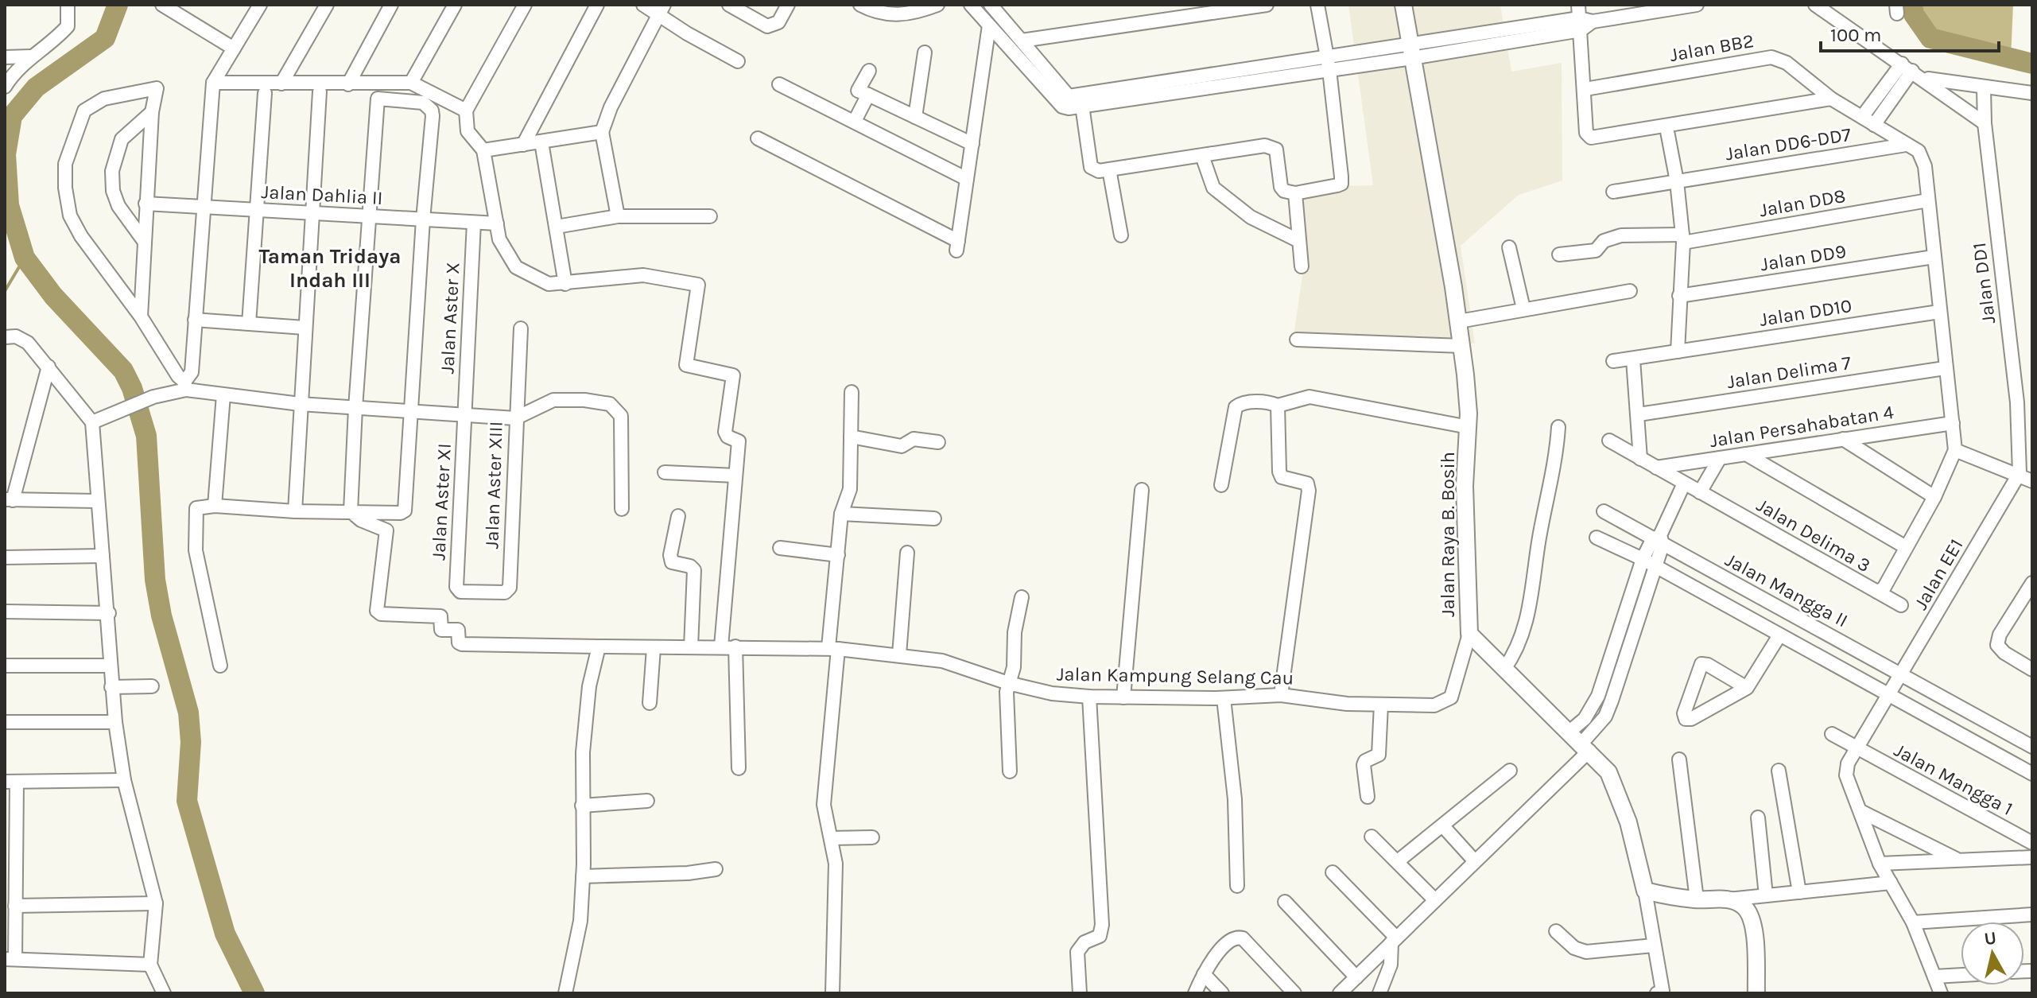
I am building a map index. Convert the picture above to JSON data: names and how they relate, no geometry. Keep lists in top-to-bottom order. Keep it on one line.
{"streets":{"main road":["Jalan Raya B. Bosih"],"street":["Jalan BB2","Jalan DD6-DD7","Jalan Dahlia II","Jalan DD8","Jalan DD9","Jalan DD1","Jalan DD10","Jalan Aster X","Jalan Delima 7","Jalan Persahabatan 4","Jalan Aster XIII","Jalan Aster XI","Jalan Delima 3","Jalan EE1","Jalan Mangga II","Jalan Kampung Selang Cau","Jalan Mangga 1"]},"crossings":[["Jalan BB2","Jalan DD6-DD7"],["Jalan BB2","Jalan DD8"],["Jalan BB2","Jalan DD9"],["Jalan BB2","Jalan DD10"],["Jalan BB2","Jalan Delima 7"],["Jalan BB2","Jalan Persahabatan 4"],["Jalan BB2","Jalan Delima 3"],["Jalan Dahlia II","Jalan Aster X"],["Jalan DD1","Jalan EE1"],["Jalan Aster X","Jalan Aster XI"],["Jalan Persahabatan 4","Jalan Delima 3"],["Jalan Aster XIII","Jalan Aster XI"],["Jalan Raya B. Bosih","Jalan Kampung Selang Cau"],["Jalan EE1","Jalan Mangga II"],["Jalan EE1","Jalan Mangga 1"]],"districts":["Taman Tridaya Indah III"],"scale_bar":"100 m","north":"top"}
